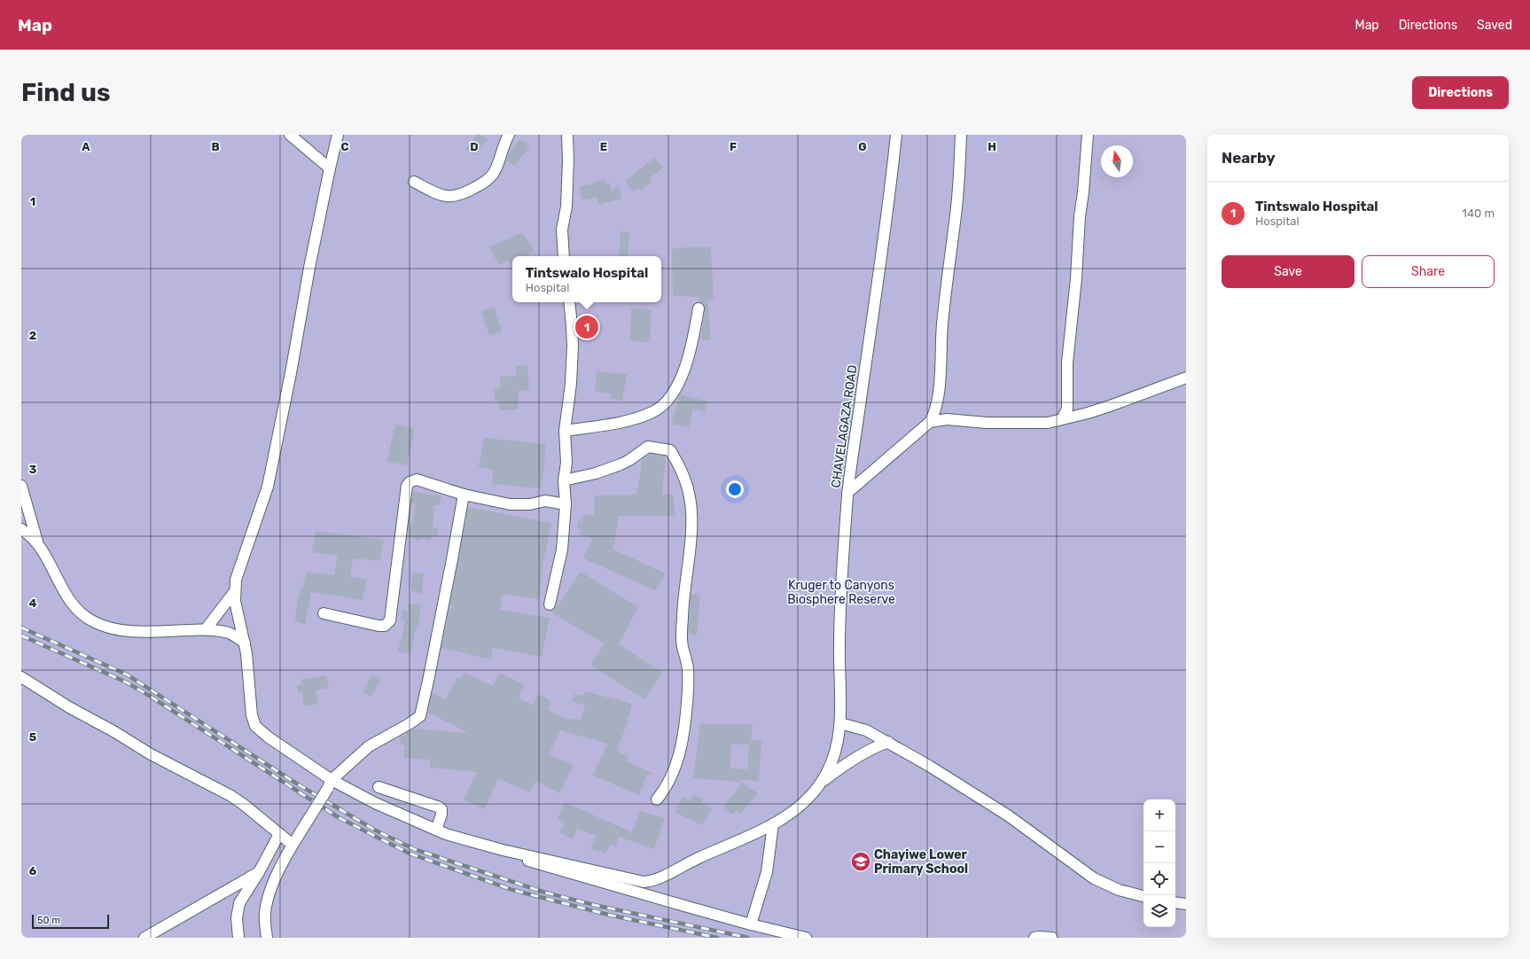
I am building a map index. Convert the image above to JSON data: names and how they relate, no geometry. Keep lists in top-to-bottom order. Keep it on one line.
{"streets":{"street":["CHAVELAGAZA ROAD"]},"parks":["Kruger to Canyons Biosphere Reserve"],"places":{"school or university":["Chayiwe Lower Primary School"]},"scale_bar":"50 m","north":"top","page":{"header":"Map","nav":["Map","Directions","Saved"],"buttons":["Directions",["Save","Share"]],"title":"Find us","heading":"Nearby","list":[{"mark":"1","name":"Tintswalo Hospital","note":"Hospital","value":"140 m"}],"popup":["Tintswalo Hospital","Hospital"],"pins":"1","map_buttons":["+","−"],"scale":"50 m"},"grid":{"columns":["A","B","C","D","E","F","G","H"],"rows":["1","2","3","4","5","6"]}}
